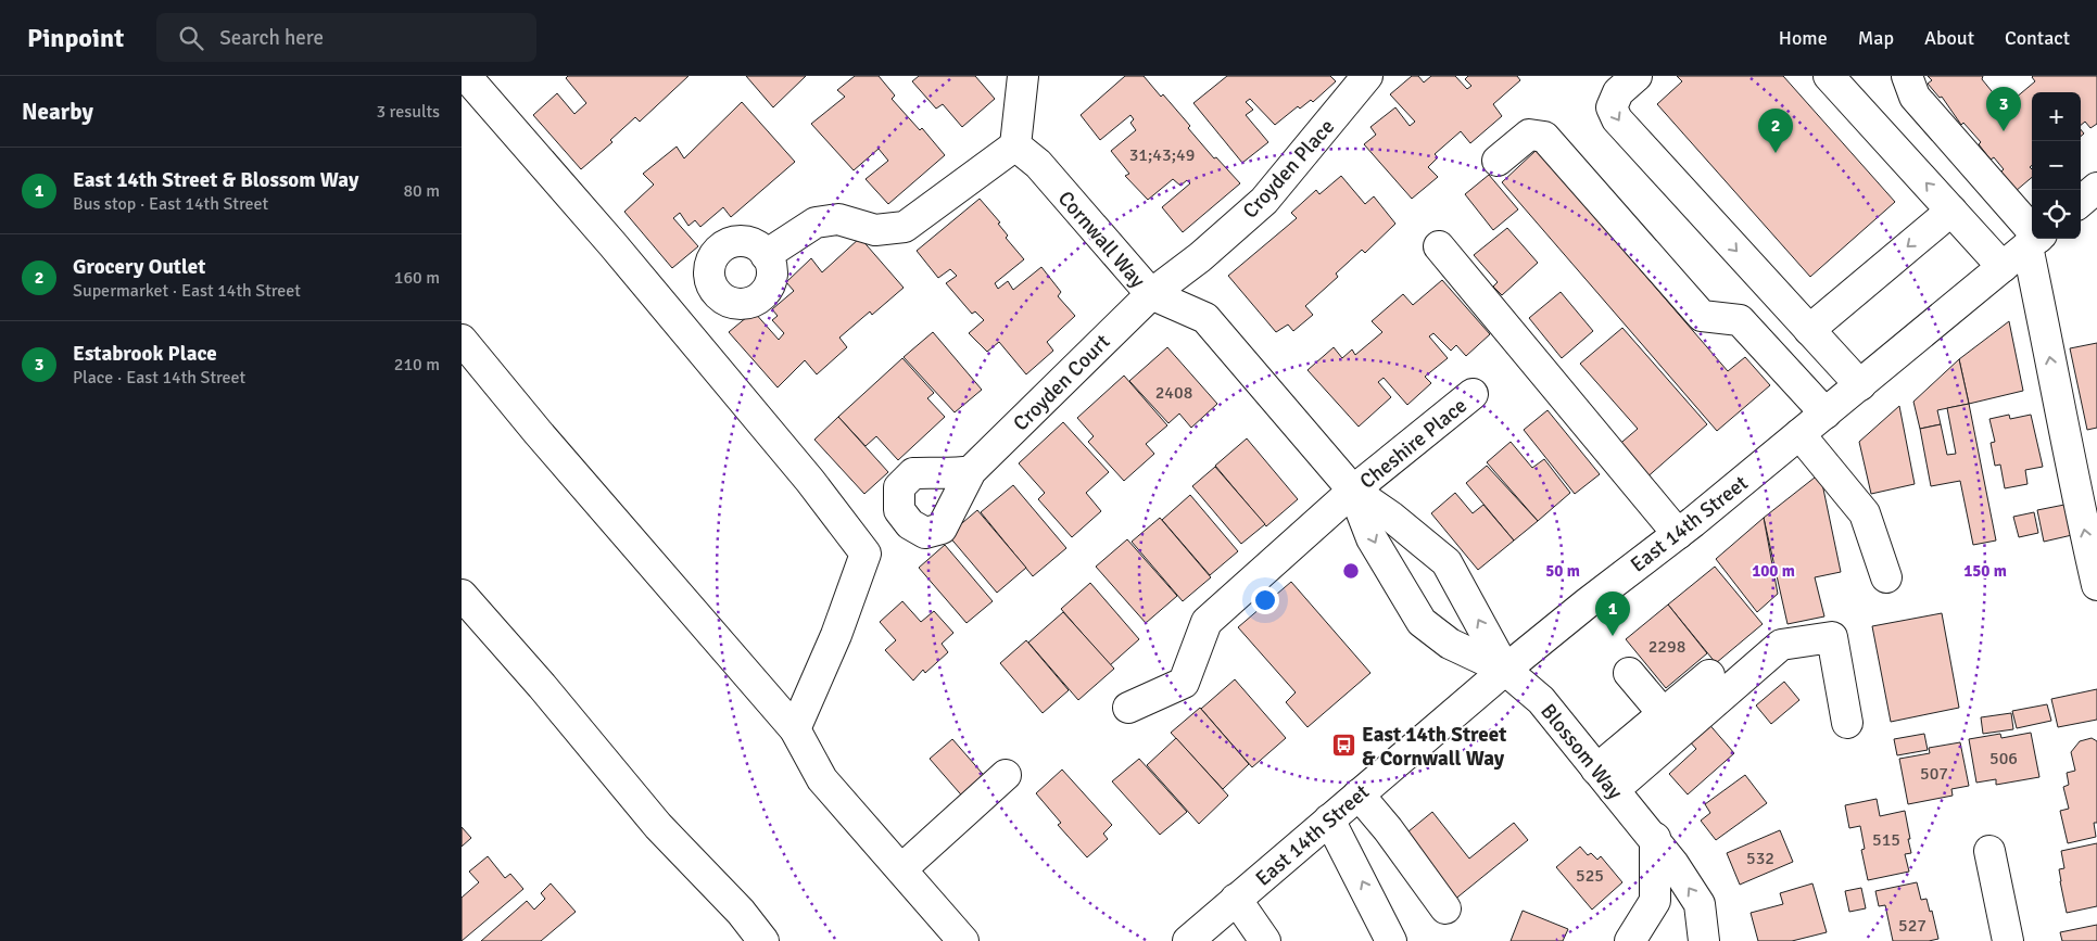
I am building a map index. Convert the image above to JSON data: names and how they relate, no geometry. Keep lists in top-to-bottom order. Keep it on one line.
{"streets":{"street":["Croyden Place","Cornwall Way","Croyden Court","Cheshire Place","East 14th Street","Blossom Way"]},"crossings":[["Croyden Place","Cornwall Way"],["Croyden Place","Croyden Court"],["Cornwall Way","Croyden Court"],["Cornwall Way","Cheshire Place"],["Cornwall Way","East 14th Street"],["Cornwall Way","Blossom Way"],["East 14th Street","Blossom Way"]],"places":{"bus stop":["East 14th Street & Cornwall Way"]},"house_numbers":["31;43;49","2408","2298","506","507","515","532","525","527"],"page":{"header":"Pinpoint","search":"Search here","nav":["Home","Map","About","Contact"],"heading":["Nearby","3 results"],"pins":["3","2","1"],"map_buttons":["+","−"],"list":[{"mark":"1","name":"East 14th Street & Blossom Way","note":"Bus stop · East 14th Street","value":"80 m"},{"mark":"2","name":"Grocery Outlet","note":"Supermarket · East 14th Street","value":"160 m"},{"mark":"3","name":"Estabrook Place","note":"Place · East 14th Street","value":"210 m"}]},"rings":["50 m","100 m","150 m"]}
